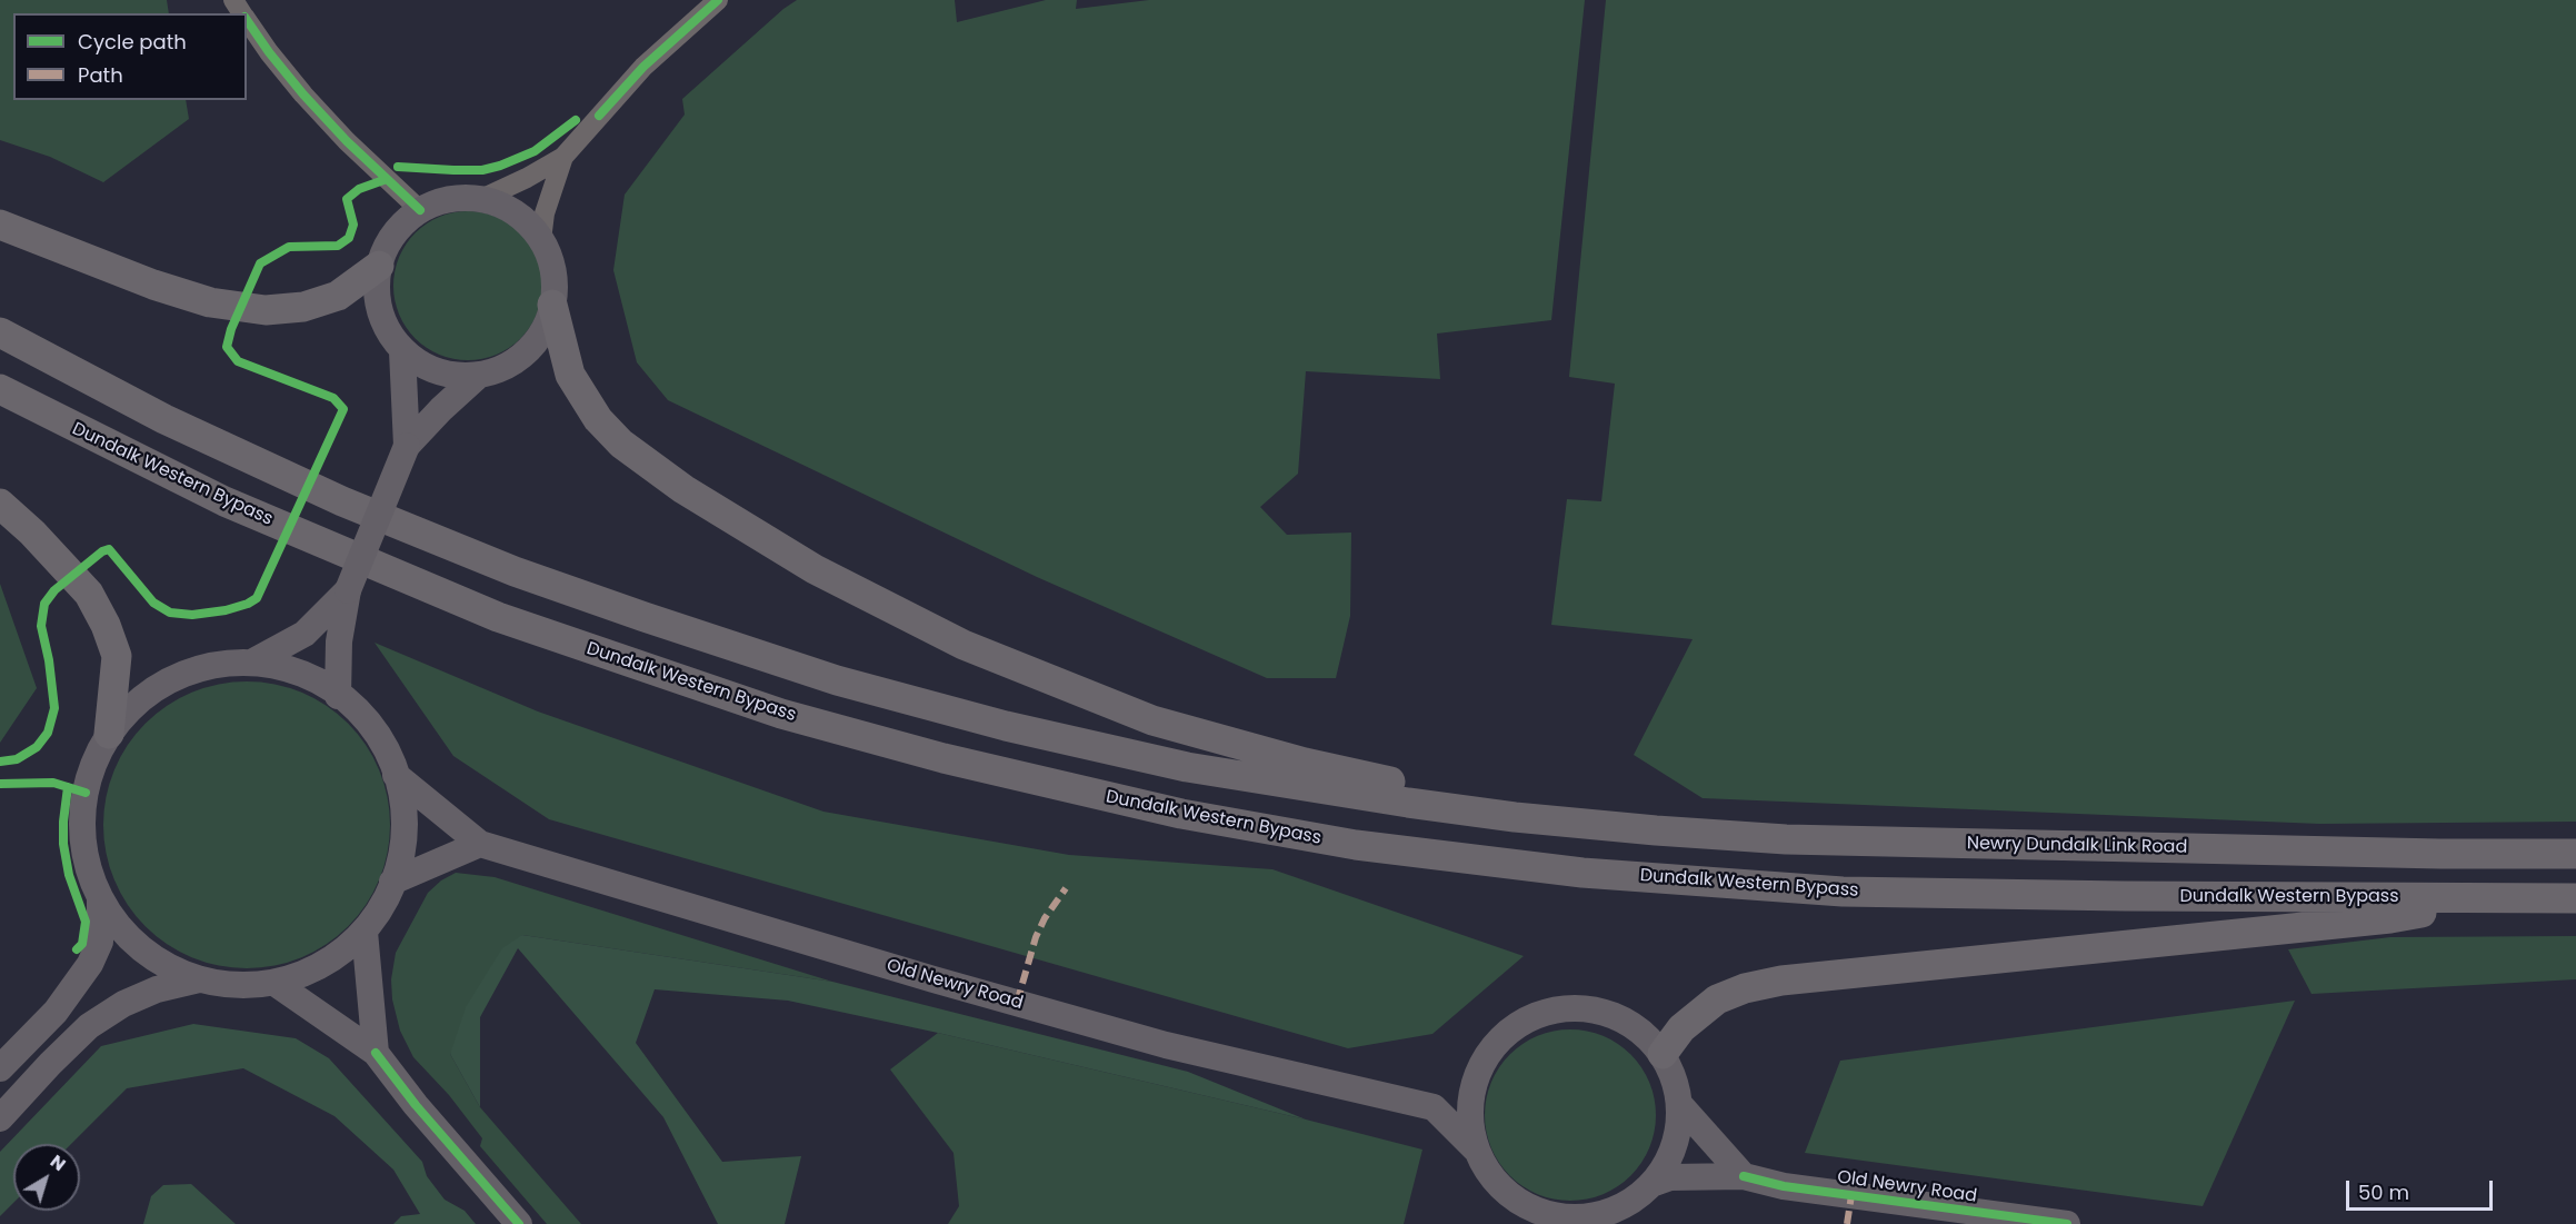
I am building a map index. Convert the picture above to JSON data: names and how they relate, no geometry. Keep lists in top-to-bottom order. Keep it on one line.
{"streets":{"highway":["Dundalk Western Bypass","Newry Dundalk Link Road"],"main road":["Old Newry Road"]},"legend":["Cycle path","Path"],"scale_bar":"50 m","north":"top right"}
